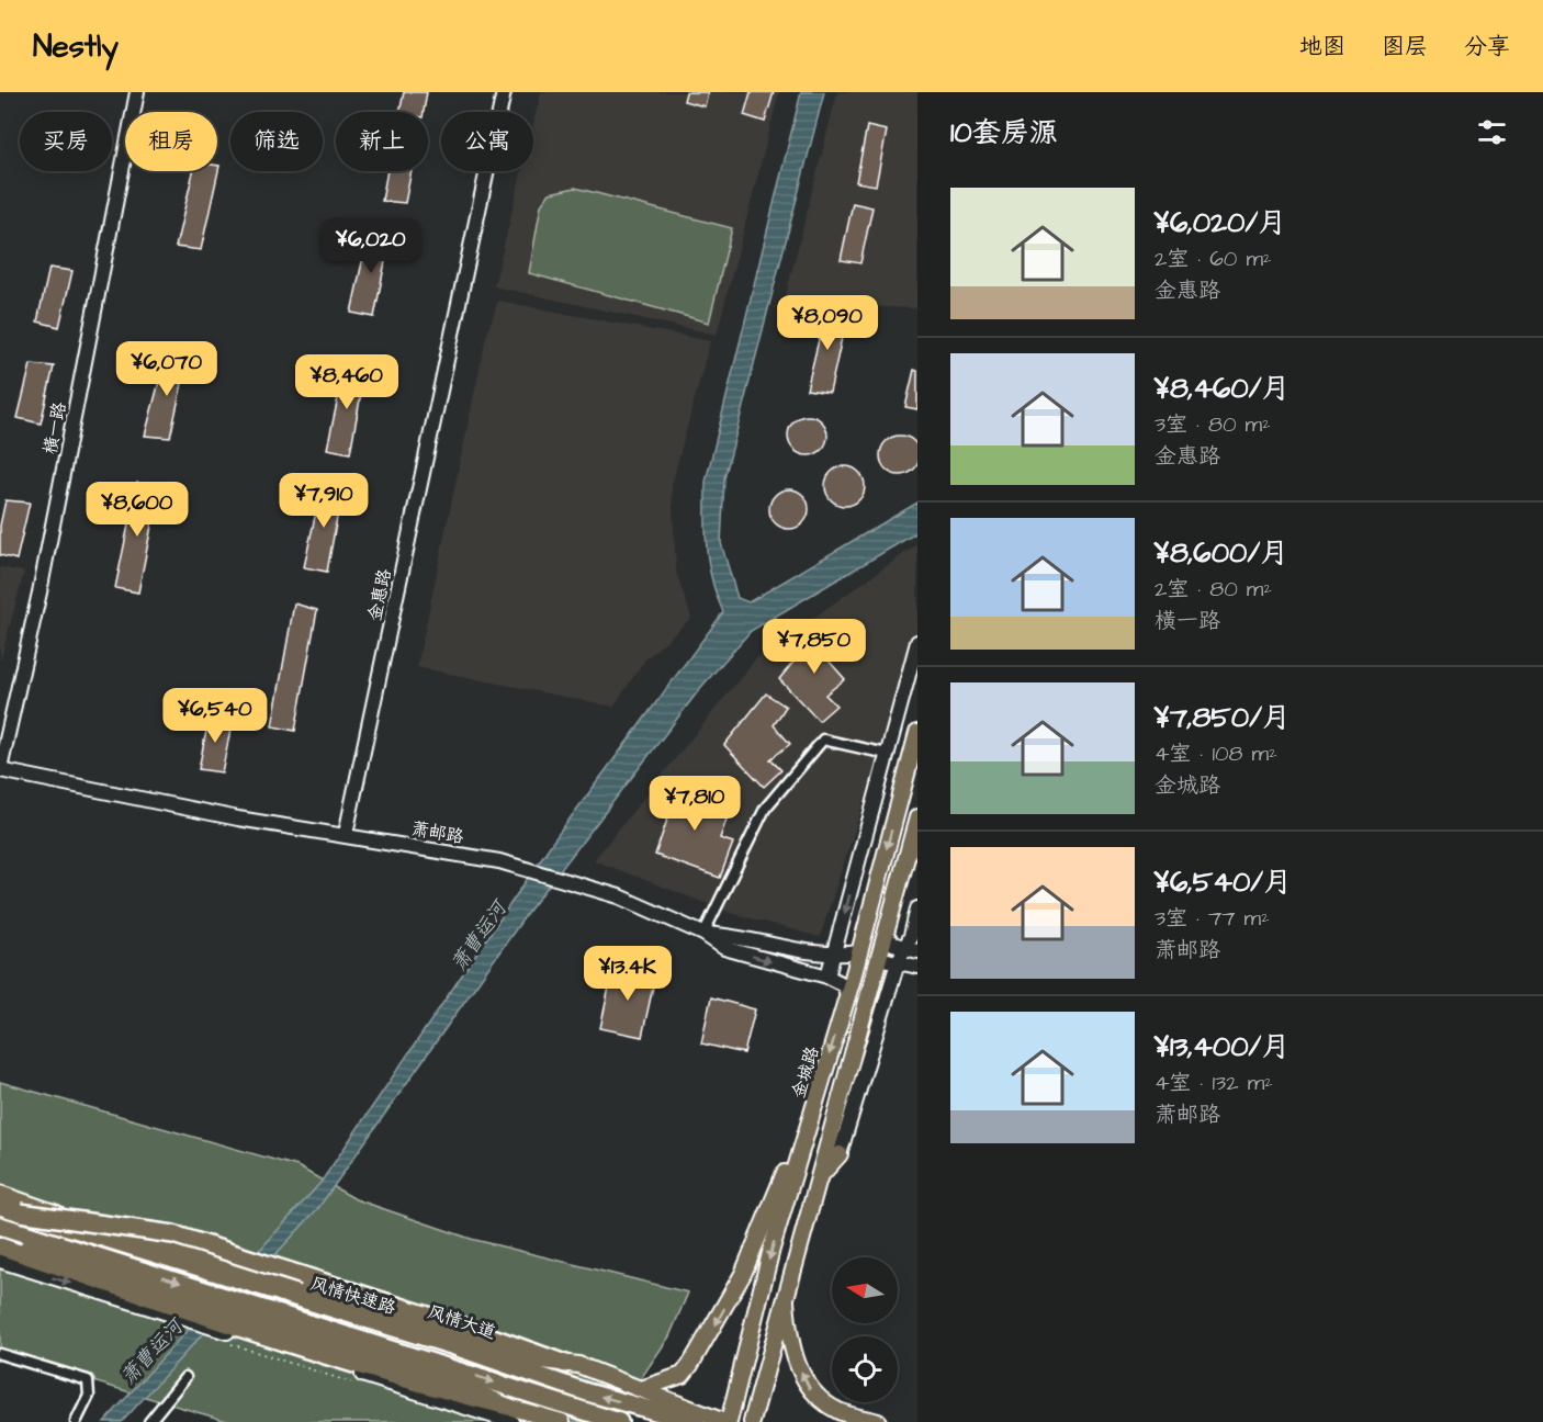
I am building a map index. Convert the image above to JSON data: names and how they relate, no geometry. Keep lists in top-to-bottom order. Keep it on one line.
{"streets":{"highway":["风情快速路"],"main road":["横一路","金惠路","萧邮路","金城路"]},"crossings":[["横一路","萧邮路"],["金惠路","萧邮路"],["萧邮路","金城路"]],"water":["萧曹运河"],"north":"left","page":{"header":"Nestly","nav":["地图","图层","分享"],"heading":"10套房源","chip":["买房","租房","筛选","新上","公寓"],"list":[{"name":"¥6,020/月","note":"2室 · 60 m² · 金惠路"},{"name":"¥8,460/月","note":"3室 · 80 m² · 金惠路"},{"name":"¥8,600/月","note":"2室 · 80 m² · 横一路"},{"name":"¥7,850/月","note":"4室 · 108 m² · 金城路"},{"name":"¥6,540/月","note":"3室 · 77 m² · 萧邮路"},{"name":"¥13,400/月","note":"4室 · 132 m² · 萧邮路"}],"price":["¥6,020","¥8,090","¥6,070","¥8,460","¥7,910","¥8,600","¥7,850","¥6,540","¥7,810","¥13.4K"]}}
